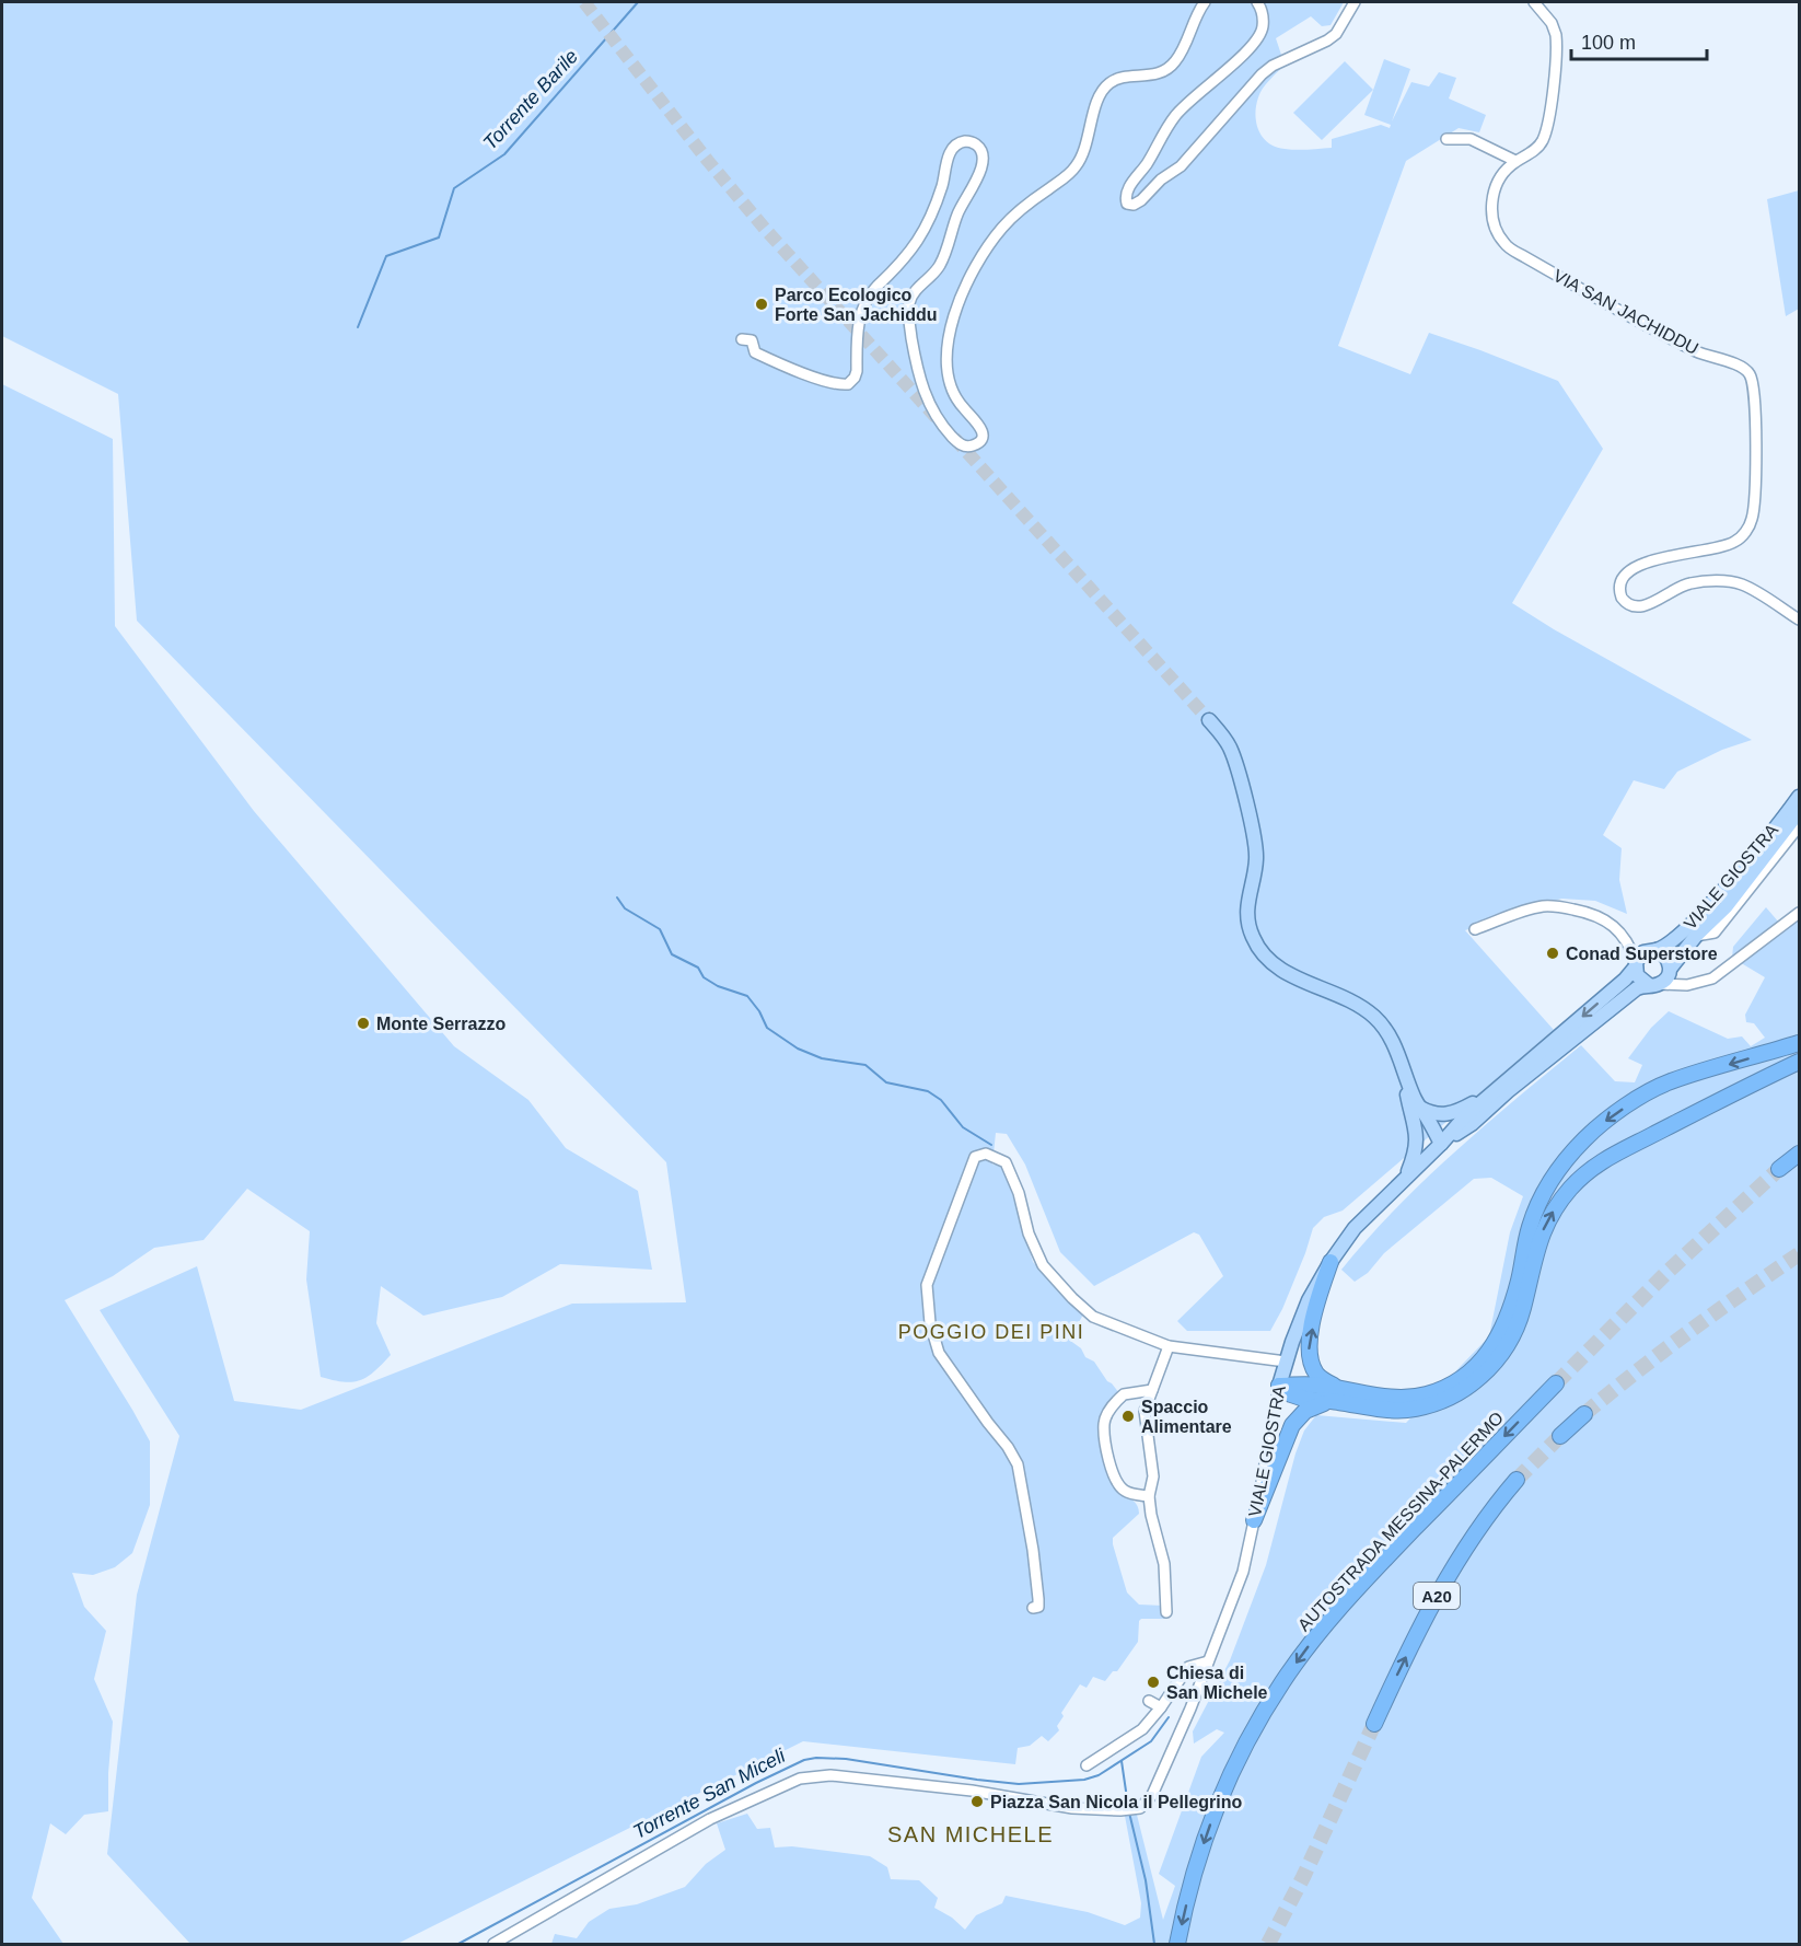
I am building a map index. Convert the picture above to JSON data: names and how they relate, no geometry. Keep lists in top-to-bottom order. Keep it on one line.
{"streets":{"highway":["AUTOSTRADA MESSINA-PALERMO","A20"],"main road":["VIALE GIOSTRA"],"street":["VIA SAN JACHIDDU"]},"districts":["POGGIO DEI PINI","SAN MICHELE"],"water":["Torrente Barile","Torrente San Miceli"],"places":["Parco Ecologico Forte San Jachiddu","Conad Superstore","Monte Serrazzo","Spaccio Alimentare","Chiesa di San Michele","Piazza San Nicola il Pellegrino"],"scale_bar":"100 m"}
